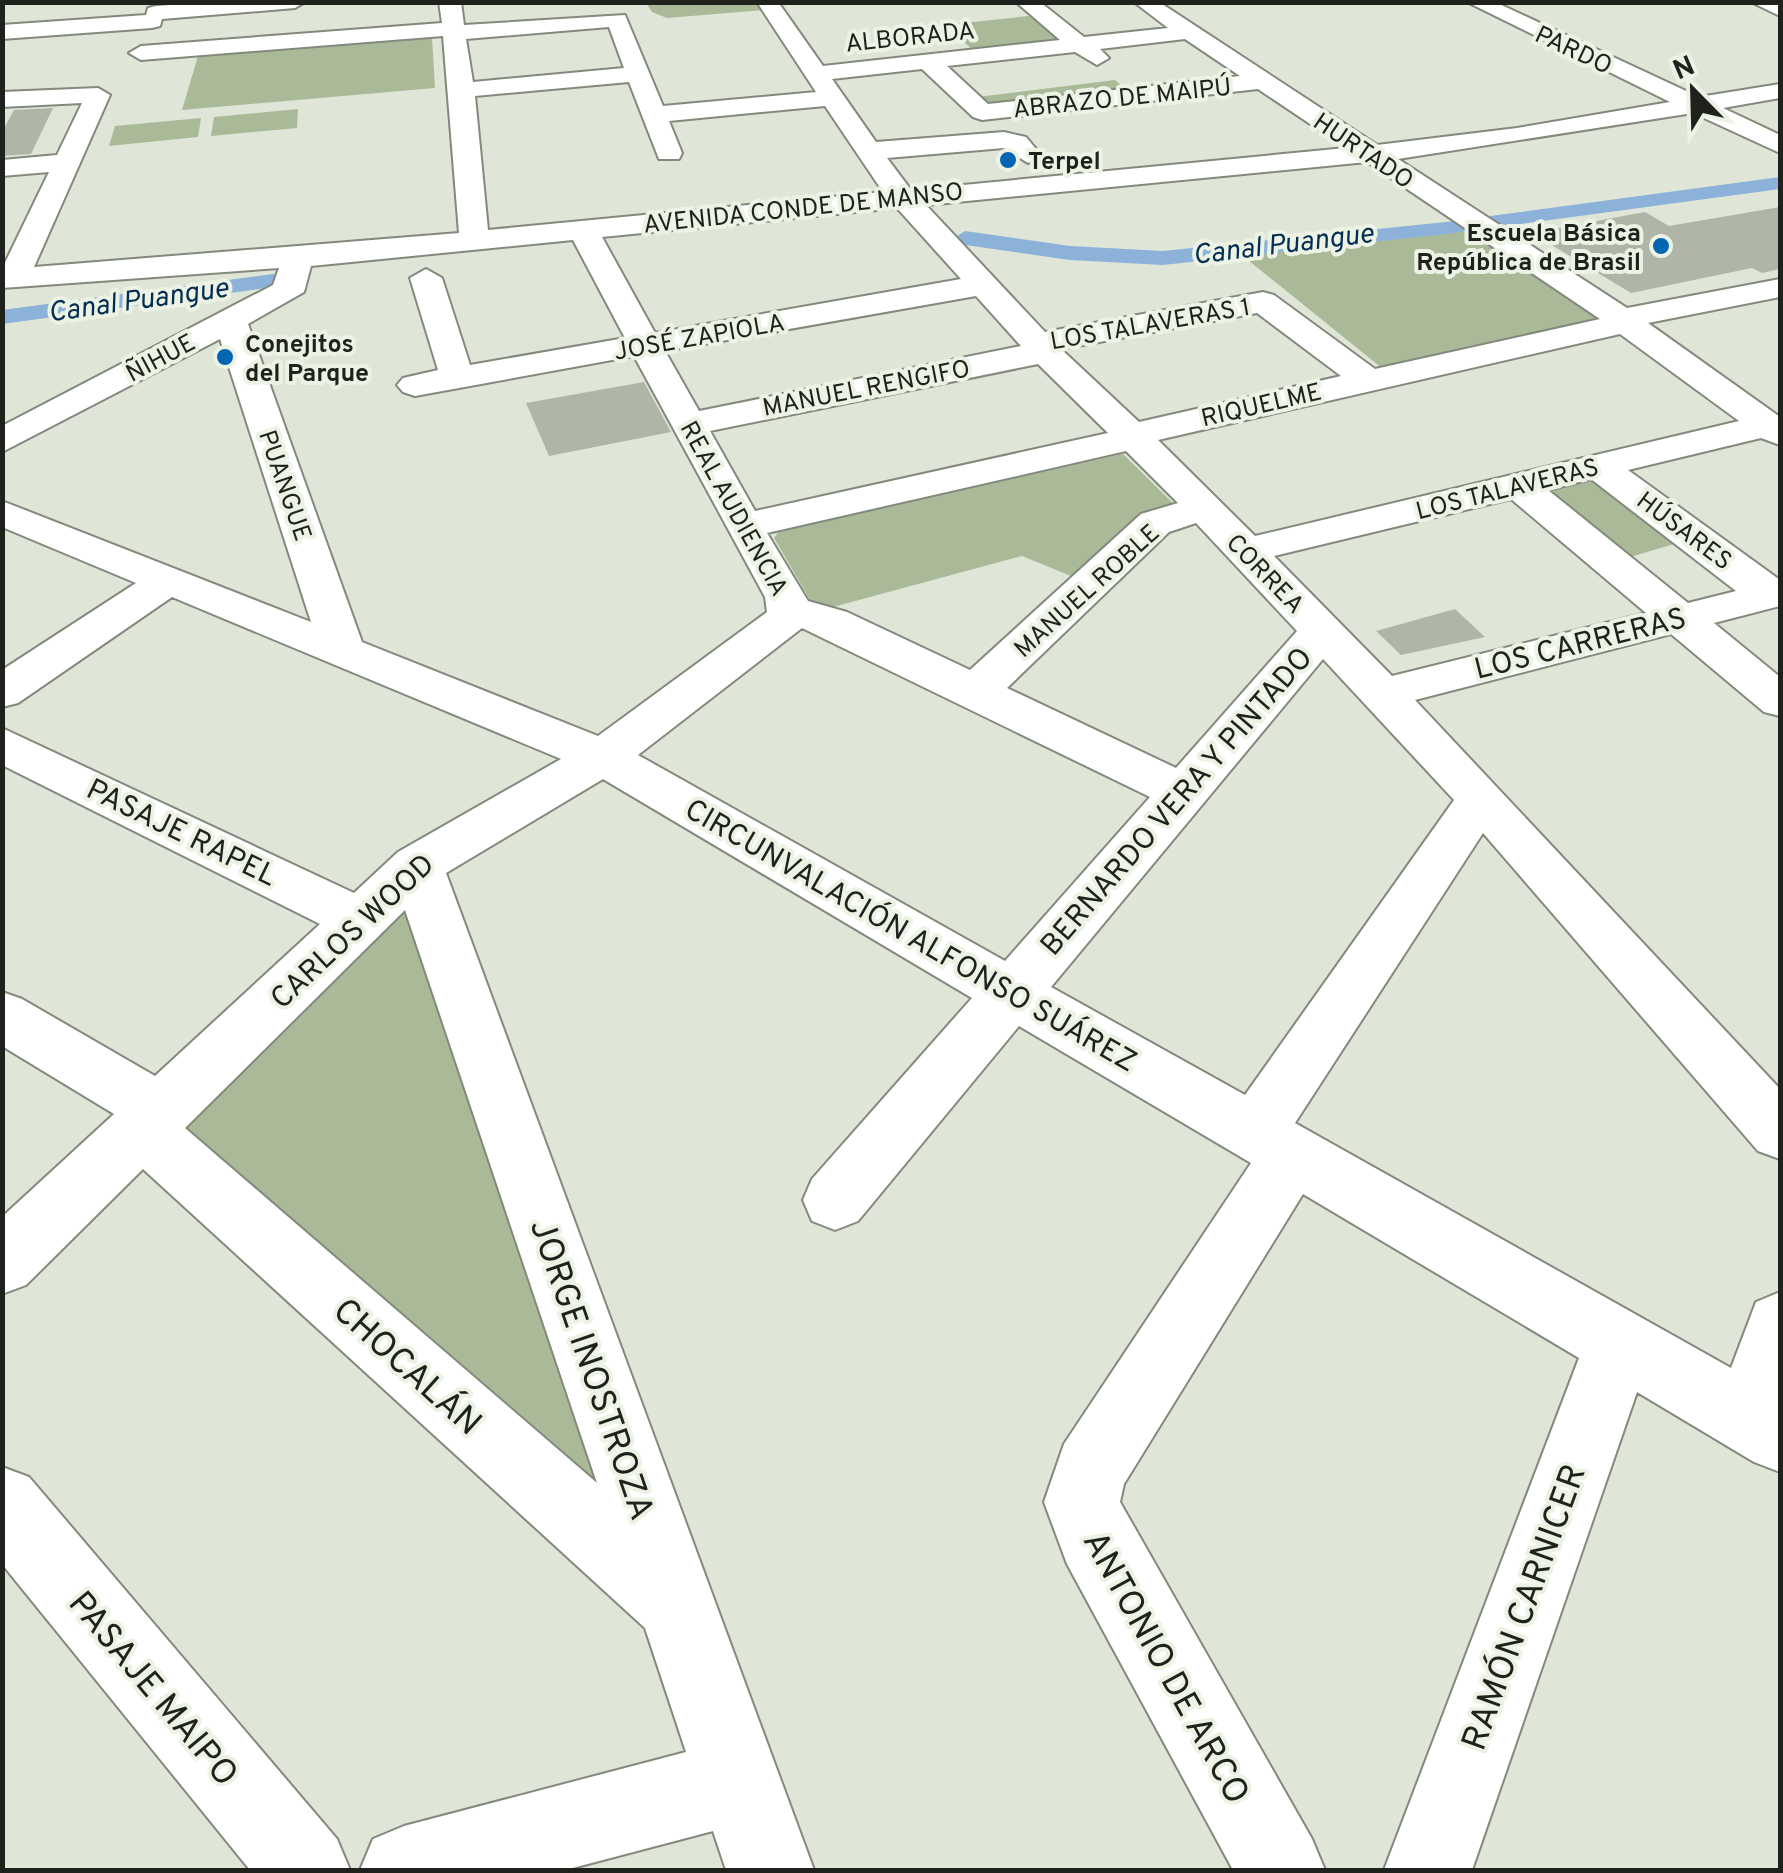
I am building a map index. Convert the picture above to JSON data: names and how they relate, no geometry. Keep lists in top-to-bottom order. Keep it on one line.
{"streets":{"street":["ALBORADA","PARDO","ABRAZO DE MAIPÚ","HURTADO","AVENIDA CONDE DE MANSO","LOS TALAVERAS 1","JOSÉ ZAPIOLA","ÑIHUE","MANUEL RENGIFO","RIQUELME","PUANGUE","LOS TALAVERAS","REAL AUDIENCIA","HÚSARES","CORREA","MANUEL ROBLE","LOS CARRERAS","BERNARDO VERA Y PINTADO","PASAJE RAPEL","CARLOS WOOD","CIRCUNVALACIÓN ALFONSO SUÁREZ","CHOCALÁN","JORGE INOSTROZA","RAMÓN CARNICER","ANTONIO DE ARCO","PASAJE MAIPO"]},"crossings":[["ALBORADA","ABRAZO DE MAIPÚ"],["ALBORADA","HURTADO"],["ALBORADA","CORREA"],["PARDO","AVENIDA CONDE DE MANSO"],["ABRAZO DE MAIPÚ","HURTADO"],["HURTADO","AVENIDA CONDE DE MANSO"],["HURTADO","RIQUELME"],["HURTADO","LOS TALAVERAS"],["AVENIDA CONDE DE MANSO","ÑIHUE"],["AVENIDA CONDE DE MANSO","REAL AUDIENCIA"],["AVENIDA CONDE DE MANSO","CORREA"],["LOS TALAVERAS 1","MANUEL RENGIFO"],["LOS TALAVERAS 1","RIQUELME"],["LOS TALAVERAS 1","CORREA"],["JOSÉ ZAPIOLA","REAL AUDIENCIA"],["JOSÉ ZAPIOLA","CORREA"],["ÑIHUE","PUANGUE"],["MANUEL RENGIFO","REAL AUDIENCIA"],["MANUEL RENGIFO","CORREA"],["RIQUELME","REAL AUDIENCIA"],["RIQUELME","CORREA"],["PUANGUE","CIRCUNVALACIÓN ALFONSO SUÁREZ"],["LOS TALAVERAS","HÚSARES"],["LOS TALAVERAS","CORREA"],["REAL AUDIENCIA","MANUEL ROBLE"],["REAL AUDIENCIA","BERNARDO VERA Y PINTADO"],["REAL AUDIENCIA","CARLOS WOOD"],["HÚSARES","LOS CARRERAS"],["CORREA","MANUEL ROBLE"],["CORREA","LOS CARRERAS"],["CORREA","BERNARDO VERA Y PINTADO"],["CORREA","ANTONIO DE ARCO"],["BERNARDO VERA Y PINTADO","CIRCUNVALACIÓN ALFONSO SUÁREZ"],["PASAJE RAPEL","CARLOS WOOD"],["CARLOS WOOD","CIRCUNVALACIÓN ALFONSO SUÁREZ"],["CARLOS WOOD","CHOCALÁN"],["CARLOS WOOD","JORGE INOSTROZA"],["CIRCUNVALACIÓN ALFONSO SUÁREZ","RAMÓN CARNICER"],["CIRCUNVALACIÓN ALFONSO SUÁREZ","ANTONIO DE ARCO"],["CHOCALÁN","JORGE INOSTROZA"]],"water":["Canal Puangue"],"places":["Terpel","Escuela Básica República de Brasil","Conejitos del Parque"],"north":"top left"}
